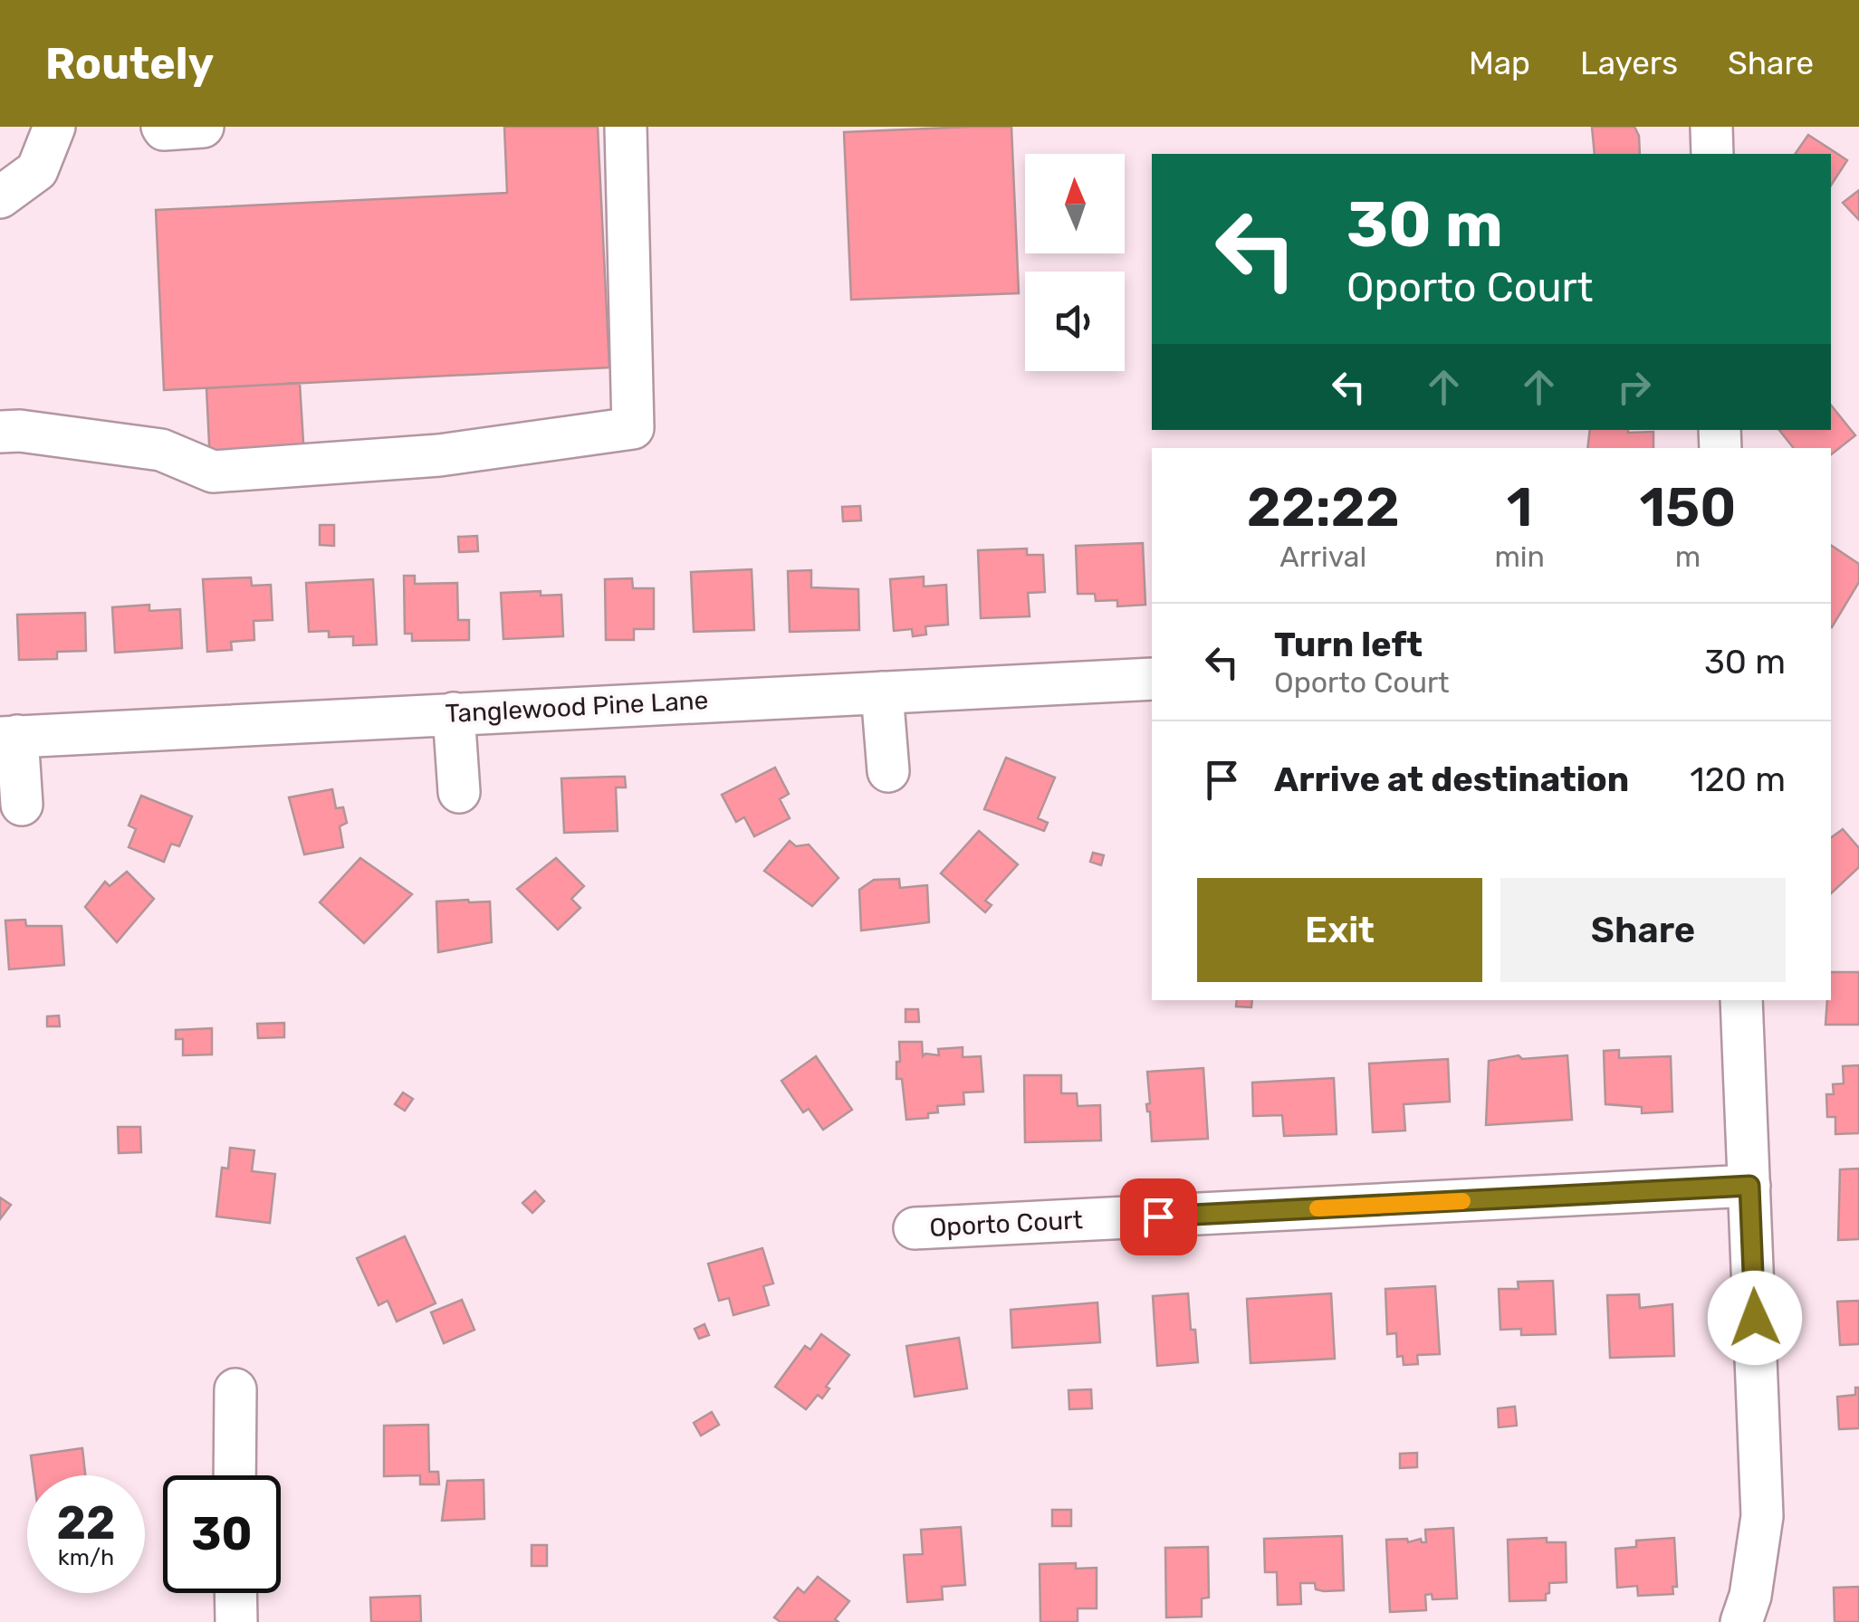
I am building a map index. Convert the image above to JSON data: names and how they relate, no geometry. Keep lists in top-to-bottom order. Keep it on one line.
{"streets":{"street":["Tanglewood Pine Lane","Oporto Court"]},"north":"top","page":{"header":"Routely","nav":["Map","Layers","Share"],"turn":["30 m","Oporto Court"],"eta":["22:22","Arrival","1","min","150","m"],"list":[{"name":"Turn left","note":"Oporto Court","value":"30 m"},{"name":"Arrive at destination","value":"120 m"}],"buttons":["Exit","Share"],"speed":"22 km/h","limit":"30"}}
